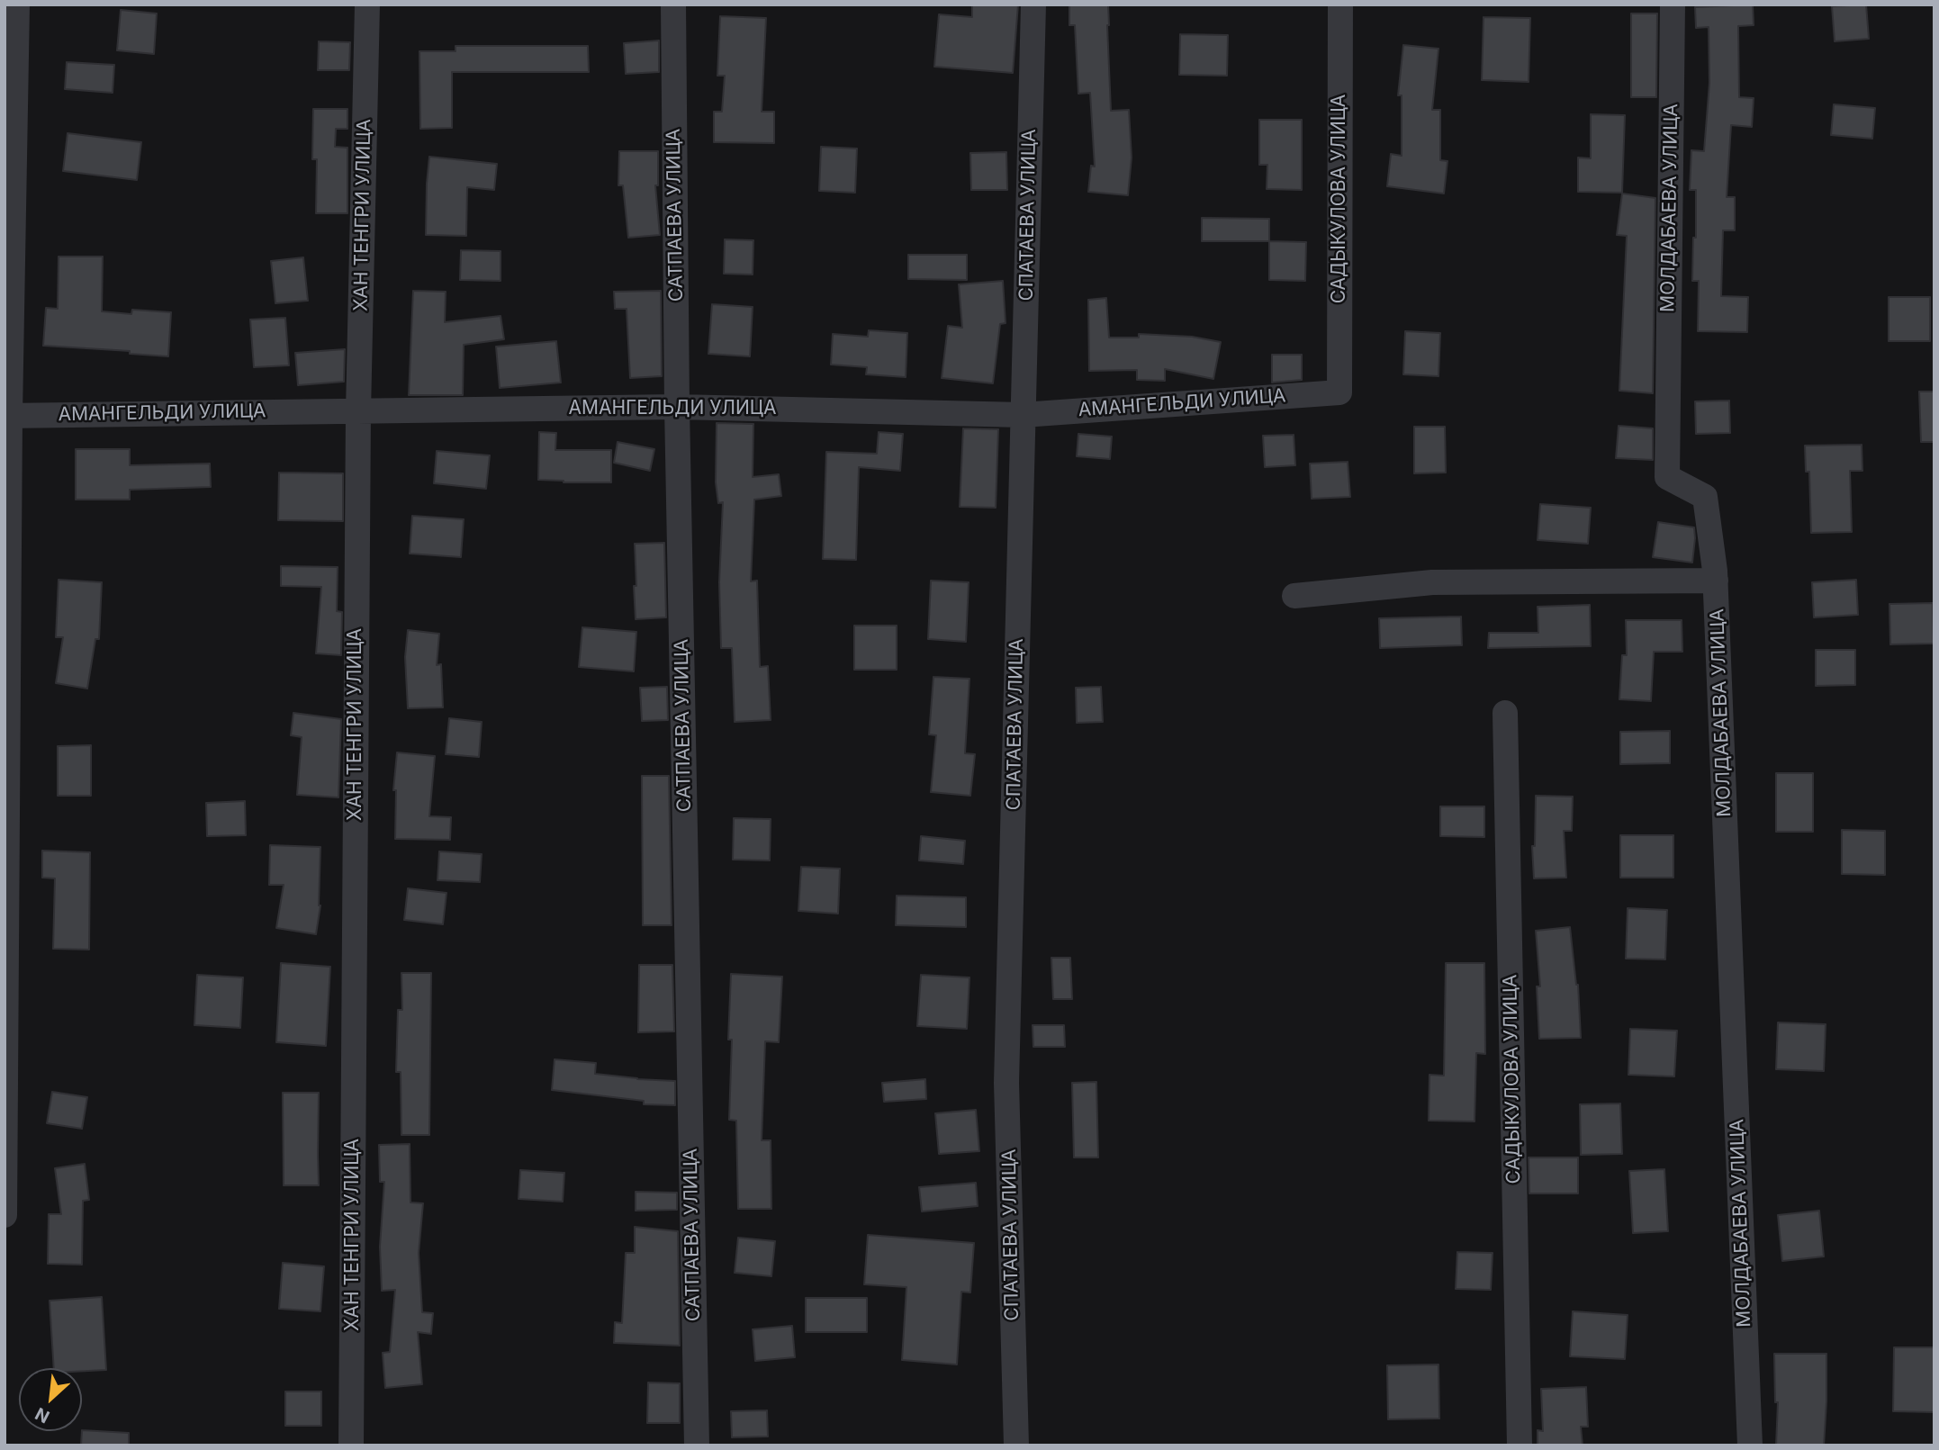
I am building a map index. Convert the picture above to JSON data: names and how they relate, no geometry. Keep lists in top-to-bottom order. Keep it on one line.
{"streets":{"street":["САДЫКУЛОВА УЛИЦА","МОЛДАБАЕВА УЛИЦА","ХАН ТЕНГРИ УЛИЦА","САТПАЕВА УЛИЦА","СПАТАЕВА УЛИЦА","АМАНГЕЛЬДИ УЛИЦА"]},"crossings":[["САДЫКУЛОВА УЛИЦА","АМАНГЕЛЬДИ УЛИЦА"],["ХАН ТЕНГРИ УЛИЦА","АМАНГЕЛЬДИ УЛИЦА"],["САТПАЕВА УЛИЦА","АМАНГЕЛЬДИ УЛИЦА"],["СПАТАЕВА УЛИЦА","АМАНГЕЛЬДИ УЛИЦА"]],"north":"bottom left"}
